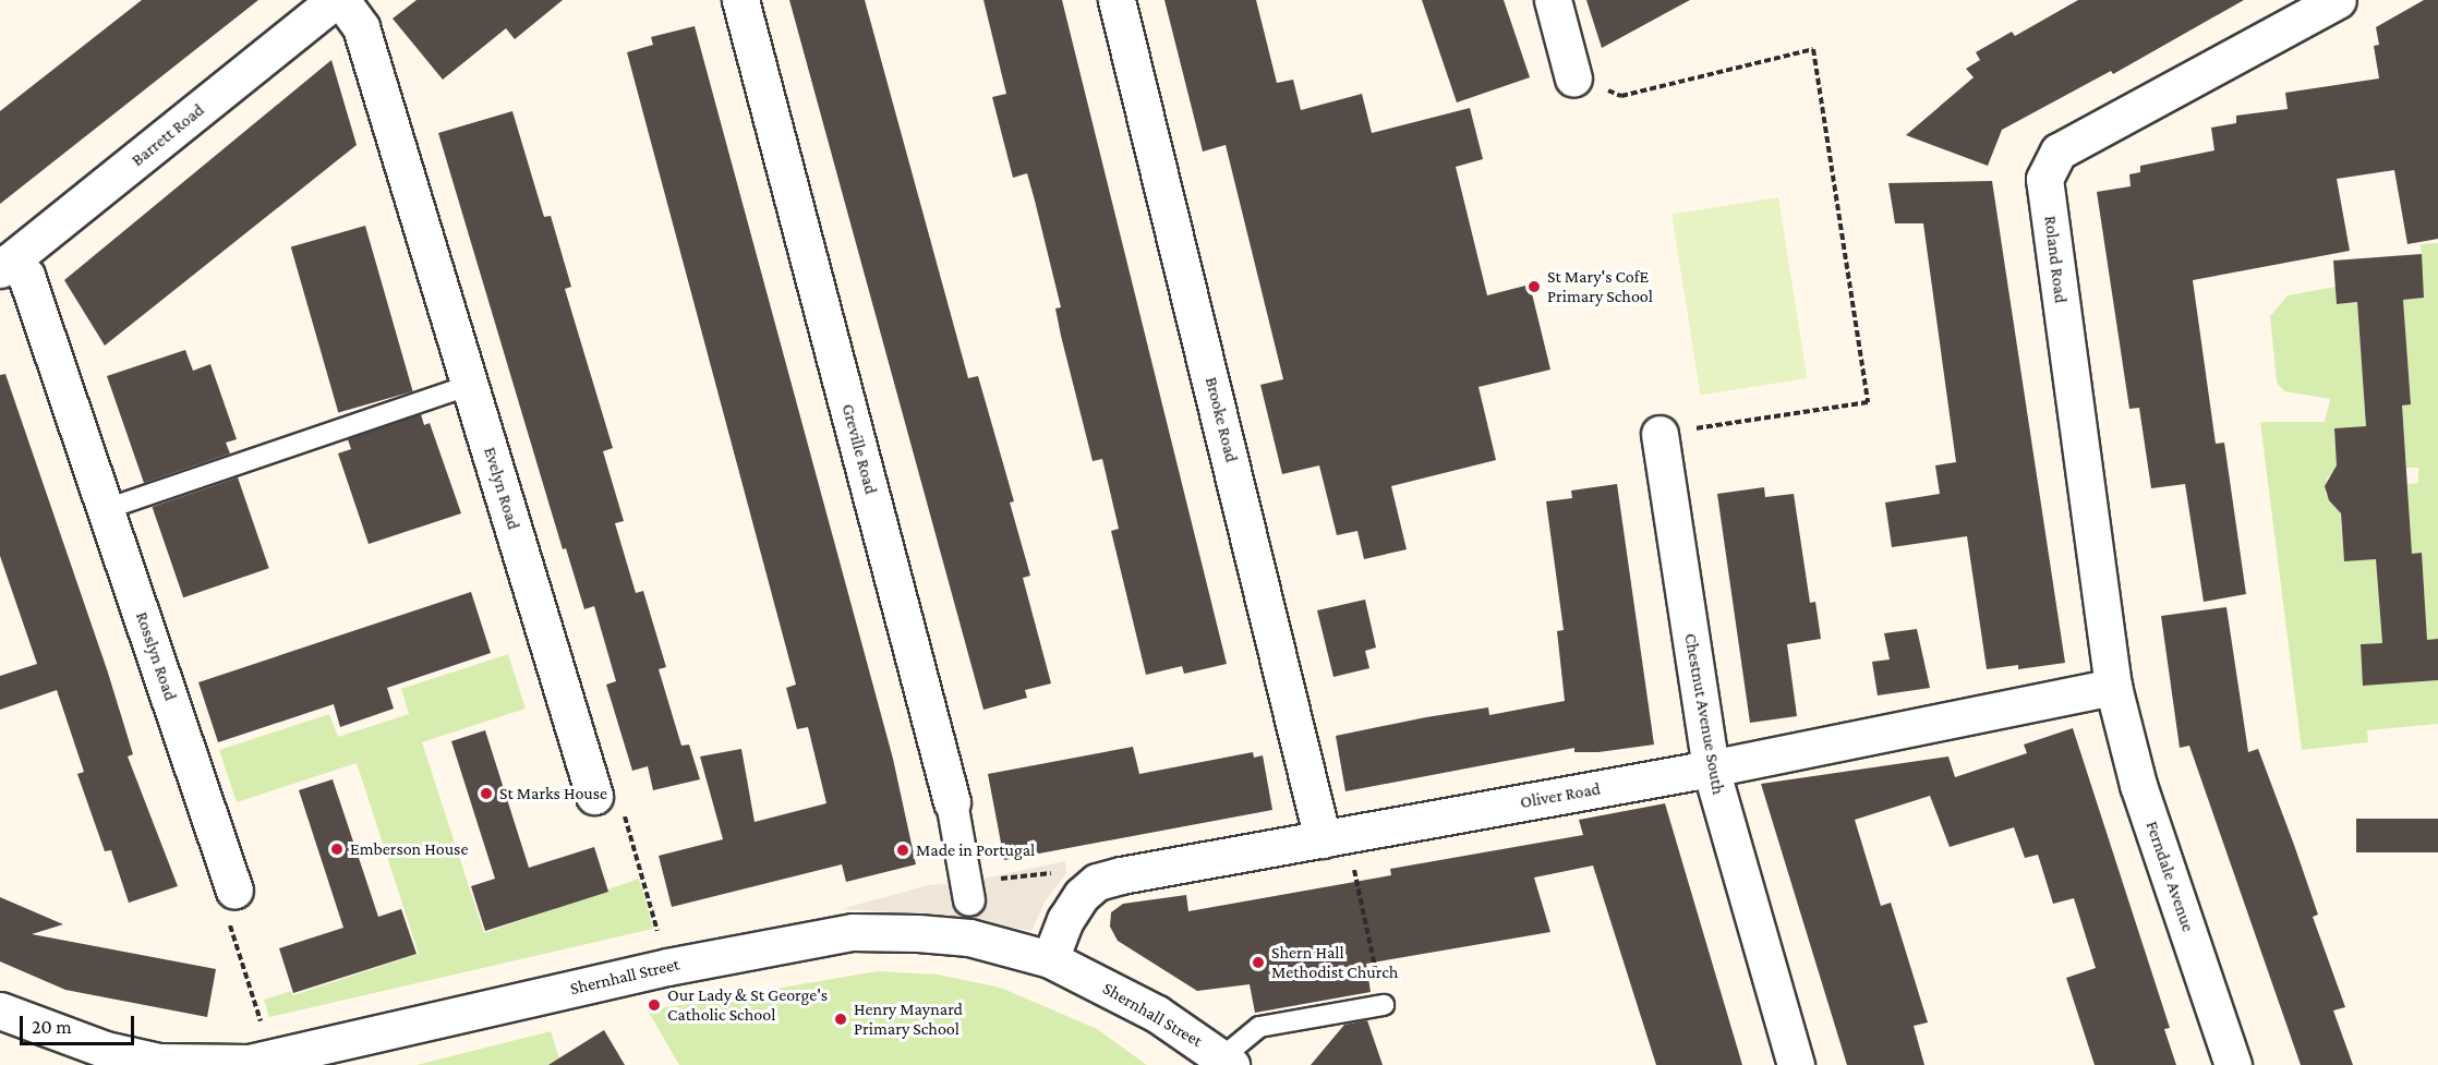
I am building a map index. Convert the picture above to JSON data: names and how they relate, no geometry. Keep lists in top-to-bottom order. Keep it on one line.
{"streets":{"street":["Barrett Road","Roland Road","Brooke Road","Greville Road","Evelyn Road","Rosslyn Road","Chestnut Avenue South","Oliver Road","Ferndale Avenue","Shernhall Street"]},"crossings":[["Barrett Road","Rosslyn Road"],["Roland Road","Oliver Road"],["Roland Road","Ferndale Avenue"],["Brooke Road","Oliver Road"],["Chestnut Avenue South","Oliver Road"],["Oliver Road","Ferndale Avenue"],["Oliver Road","Shernhall Street"]],"places":["St Mary's CofE Primary School","St Marks House","Emberson House","Made in Portugal","Shern Hall Methodist Church","Our Lady & St George's Catholic School","Henry Maynard Primary School"],"scale_bar":"20 m"}
